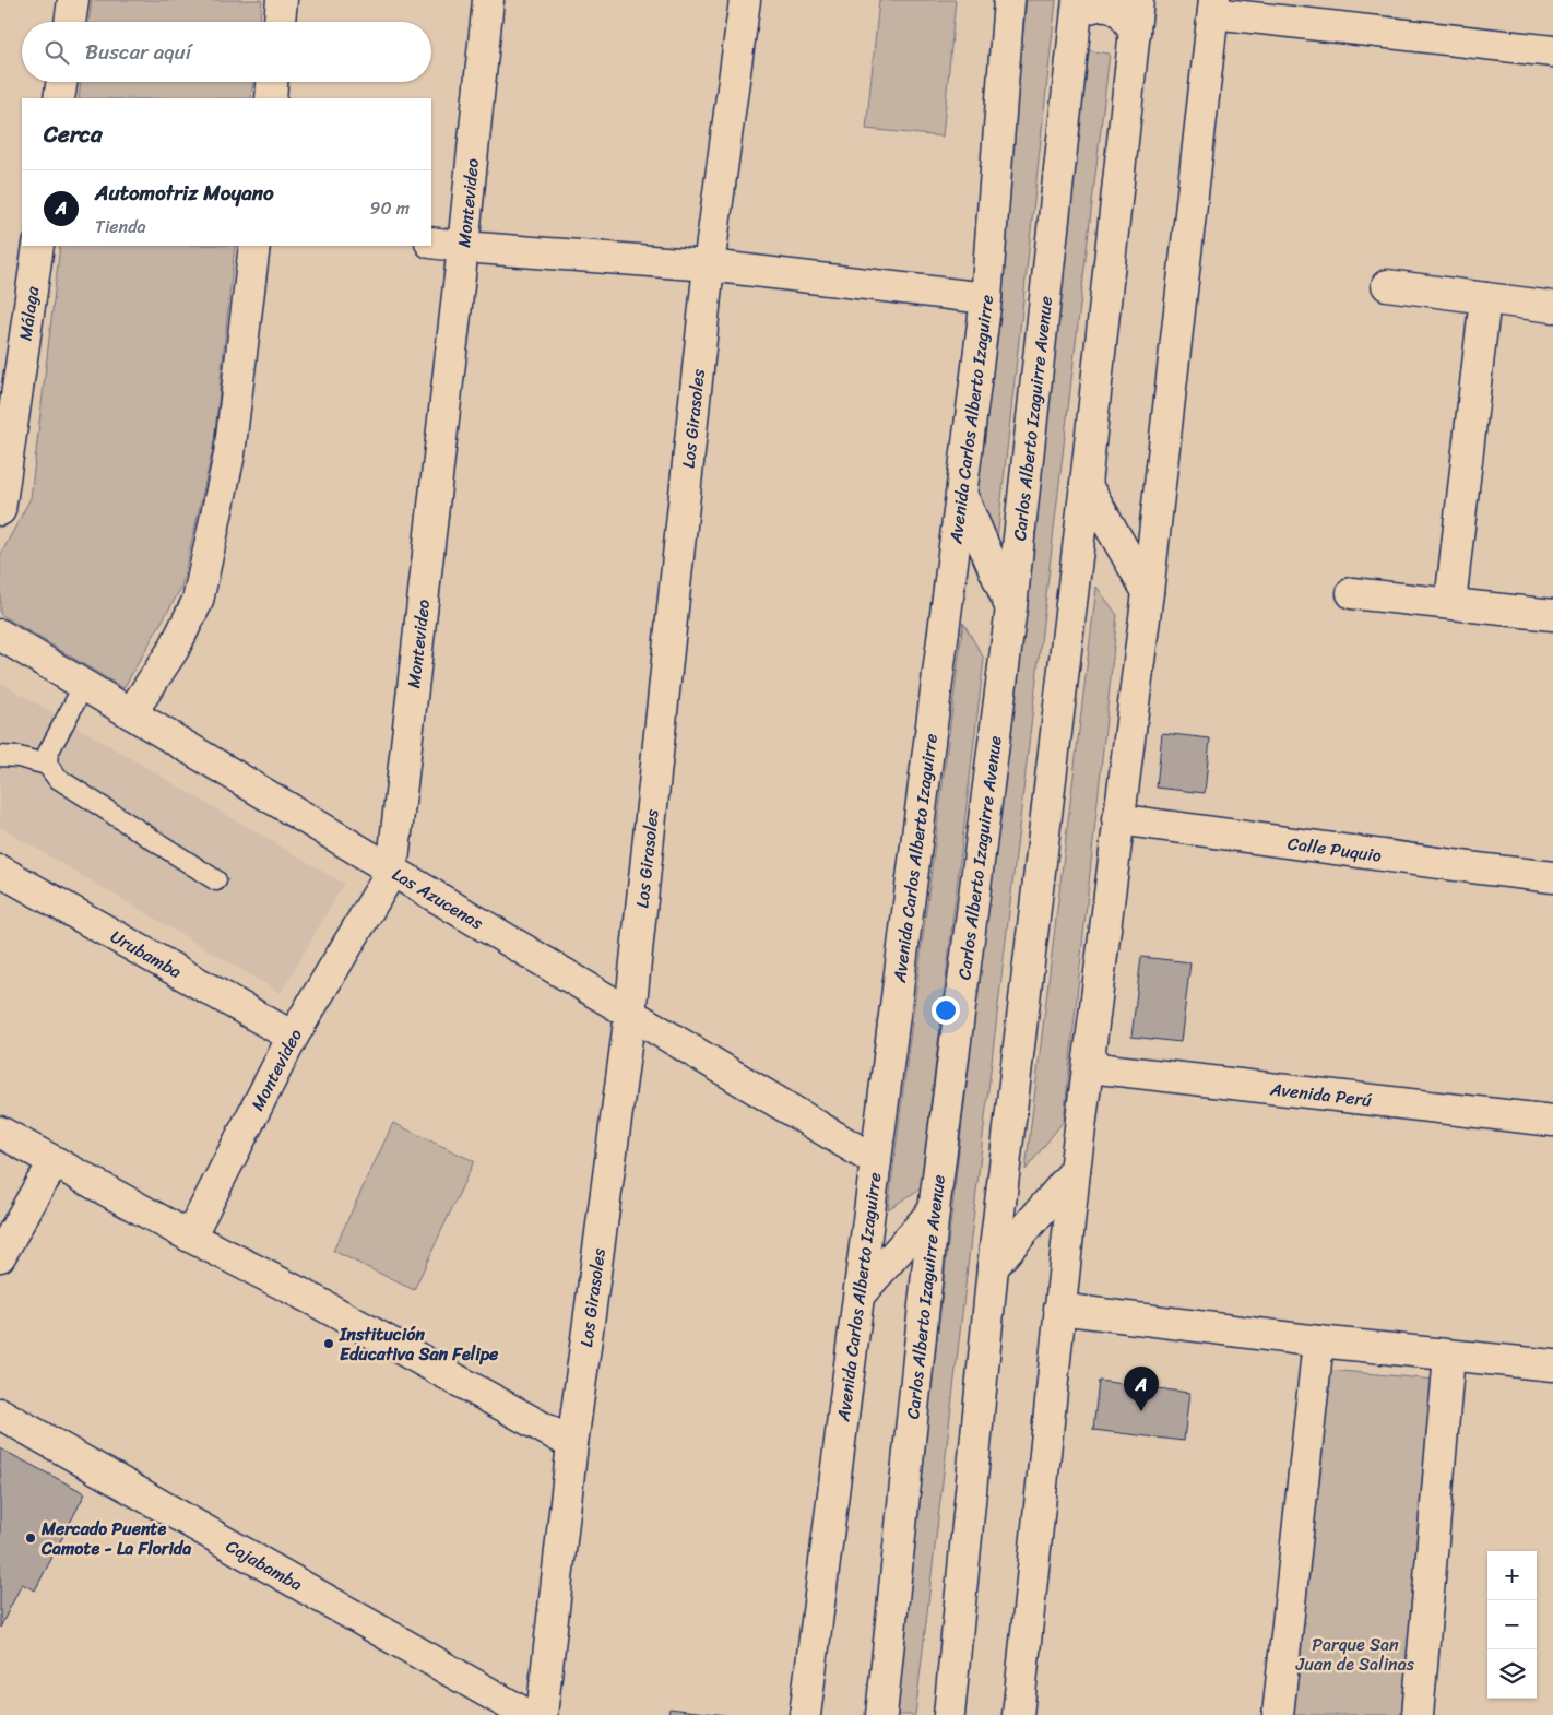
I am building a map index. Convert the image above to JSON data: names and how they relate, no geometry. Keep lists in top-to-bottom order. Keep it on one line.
{"streets":{"street":["Montevideo","Málaga","Los Girasoles","Carlos Alberto Izaguirre Avenue","Avenida Carlos Alberto Izaguirre","Calle Puquio","Las Azucenas","Urubamba","Avenida Perú","Cajabamba"]},"crossings":[["Montevideo","Las Azucenas"],["Montevideo","Urubamba"],["Los Girasoles","Las Azucenas"],["Avenida Carlos Alberto Izaguirre","Las Azucenas"]],"parks":["Parque San Juan de Salinas"],"places":["Institución Educativa San Felipe","Mercado Puente Camote - La Florida"],"page":{"search":"Buscar aquí","heading":"Cerca","list":[{"mark":"A","name":"Automotriz Moyano","note":"Tienda","value":"90 m"}],"pins":"A","map_buttons":["+","−"]}}
